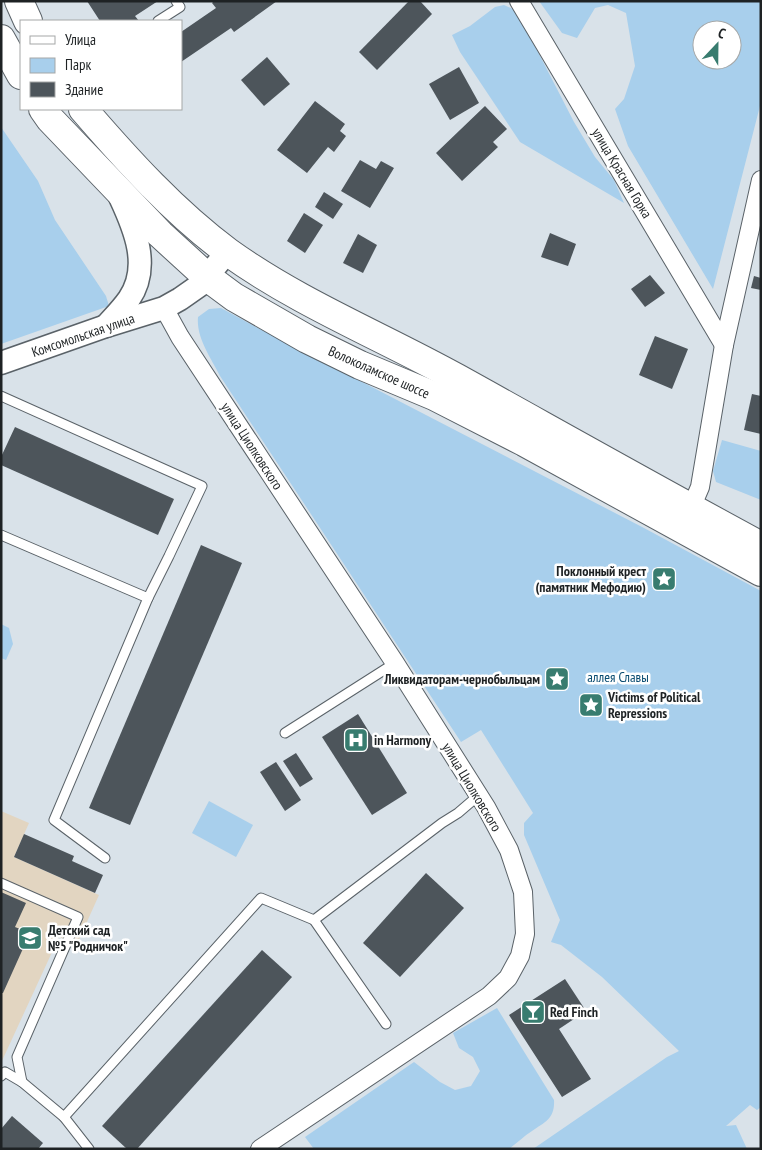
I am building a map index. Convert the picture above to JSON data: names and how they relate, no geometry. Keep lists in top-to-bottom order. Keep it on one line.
{"streets":{"main road":["Волоколамское шоссе"],"street":["улица Красная Горка","Комсомольская улица","улица Циолковского"]},"crossings":[["Комсомольская улица","Волоколамское шоссе"],["Комсомольская улица","улица Циолковского"]],"parks":["аллея Славы"],"places":{"place":["Поклонный крест (памятник Мефодию)","Ликвидаторам-чернобыльцам","Victims of Political Repressions"],"hospital":["in Harmony"],"school or university":["Детский сад №5 \"Родничок\""],"bar":["Red Finch"]},"legend":["Улица","Парк","Здание"],"north":"top"}
